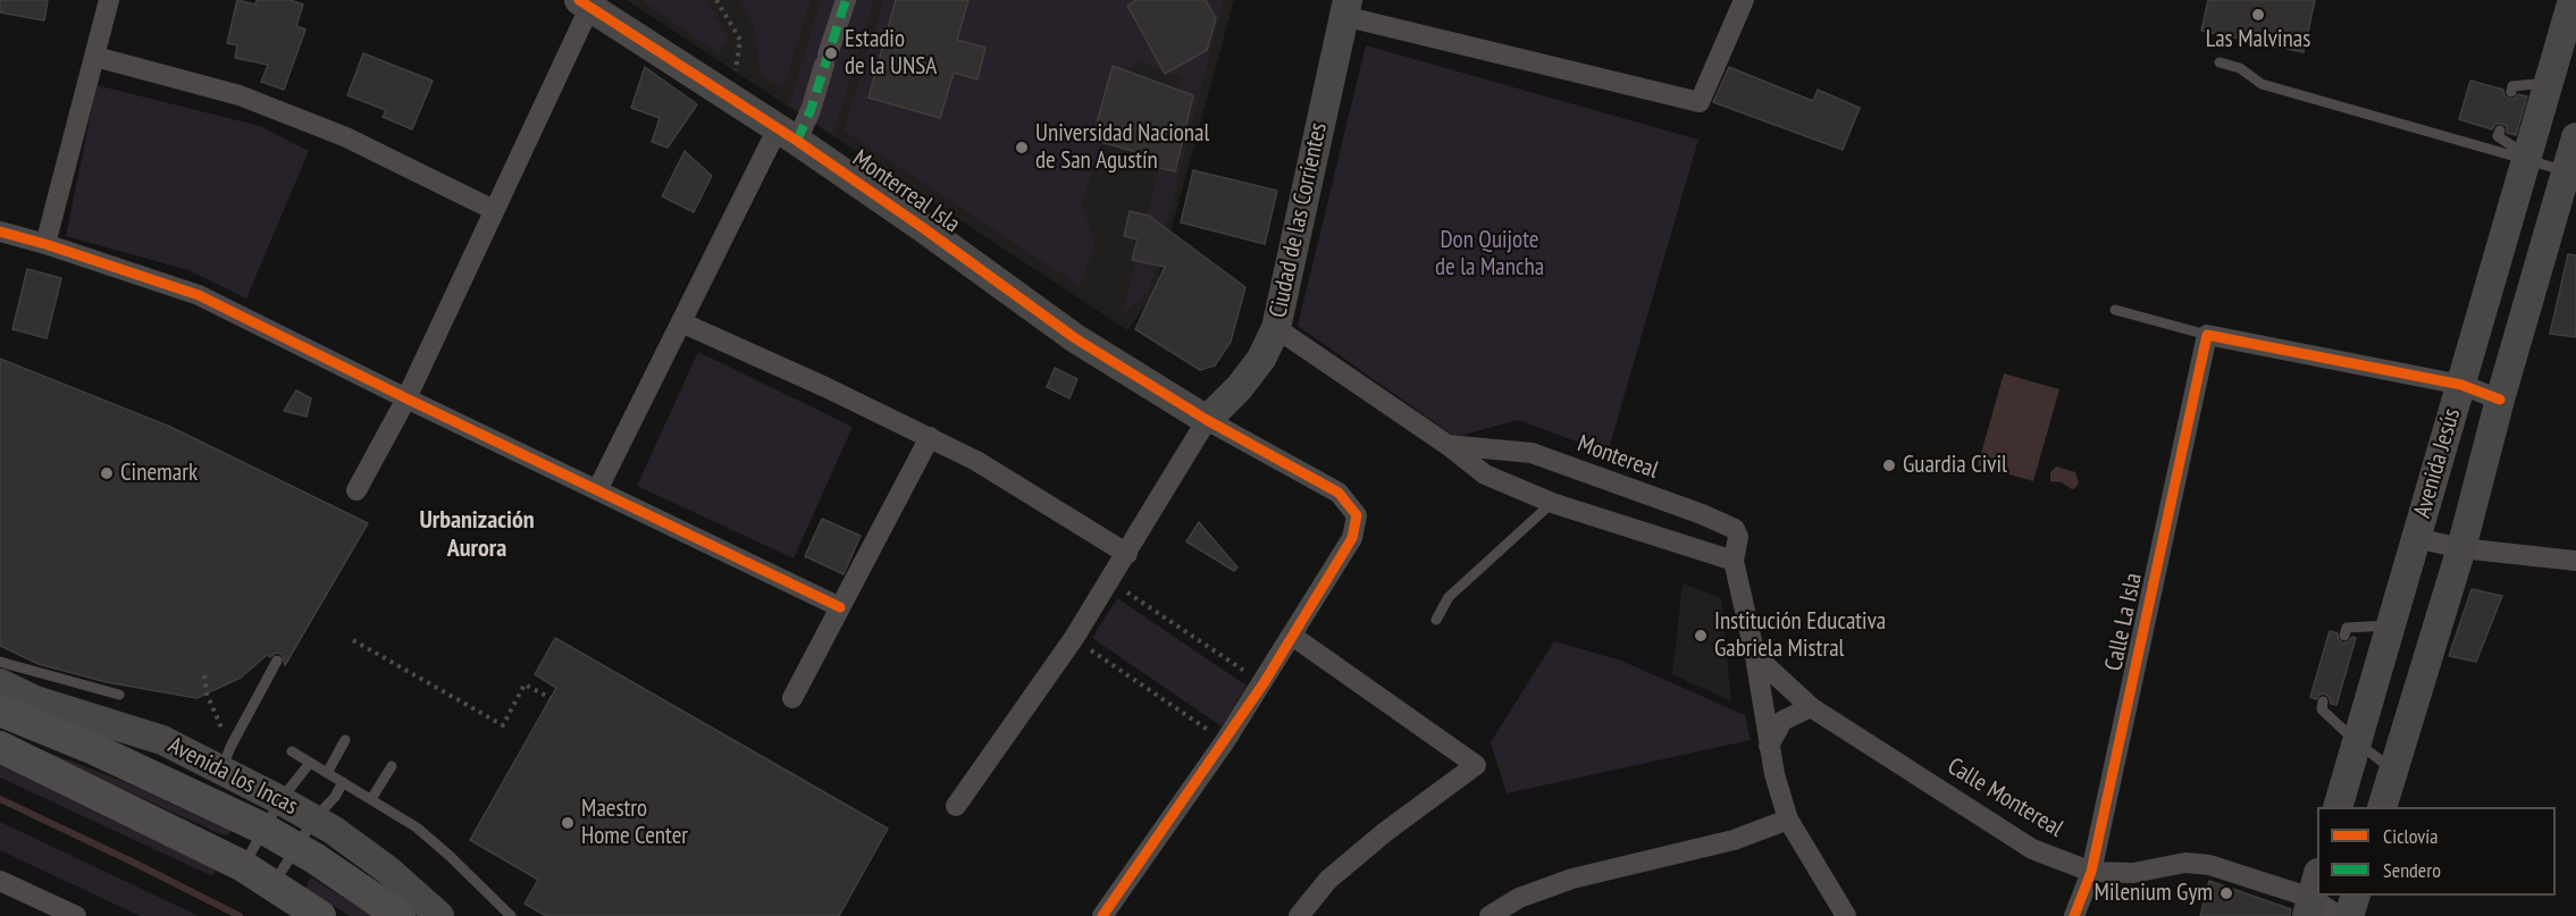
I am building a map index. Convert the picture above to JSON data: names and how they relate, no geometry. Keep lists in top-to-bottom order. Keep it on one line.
{"streets":{"main road":["Avenida los Incas"],"street":["Monterreal Isla","Ciudad de las Corrientes","Montereal","Avenida Jesús","Calle La Isla","Calle Montereal"]},"crossings":[["Monterreal Isla","Ciudad de las Corrientes"],["Ciudad de las Corrientes","Montereal"],["Montereal","Calle Montereal"],["Calle La Isla","Calle Montereal"]],"districts":["Urbanización Aurora"],"parks":["Don Quijote de la Mancha"],"places":["Las Malvinas","Estadio de la UNSA","Universidad Nacional de San Agustín","Guardia Civil","Cinemark","Institución Educativa Gabriela Mistral","Maestro Home Center","Milenium Gym"],"legend":["Ciclovía","Sendero"]}
